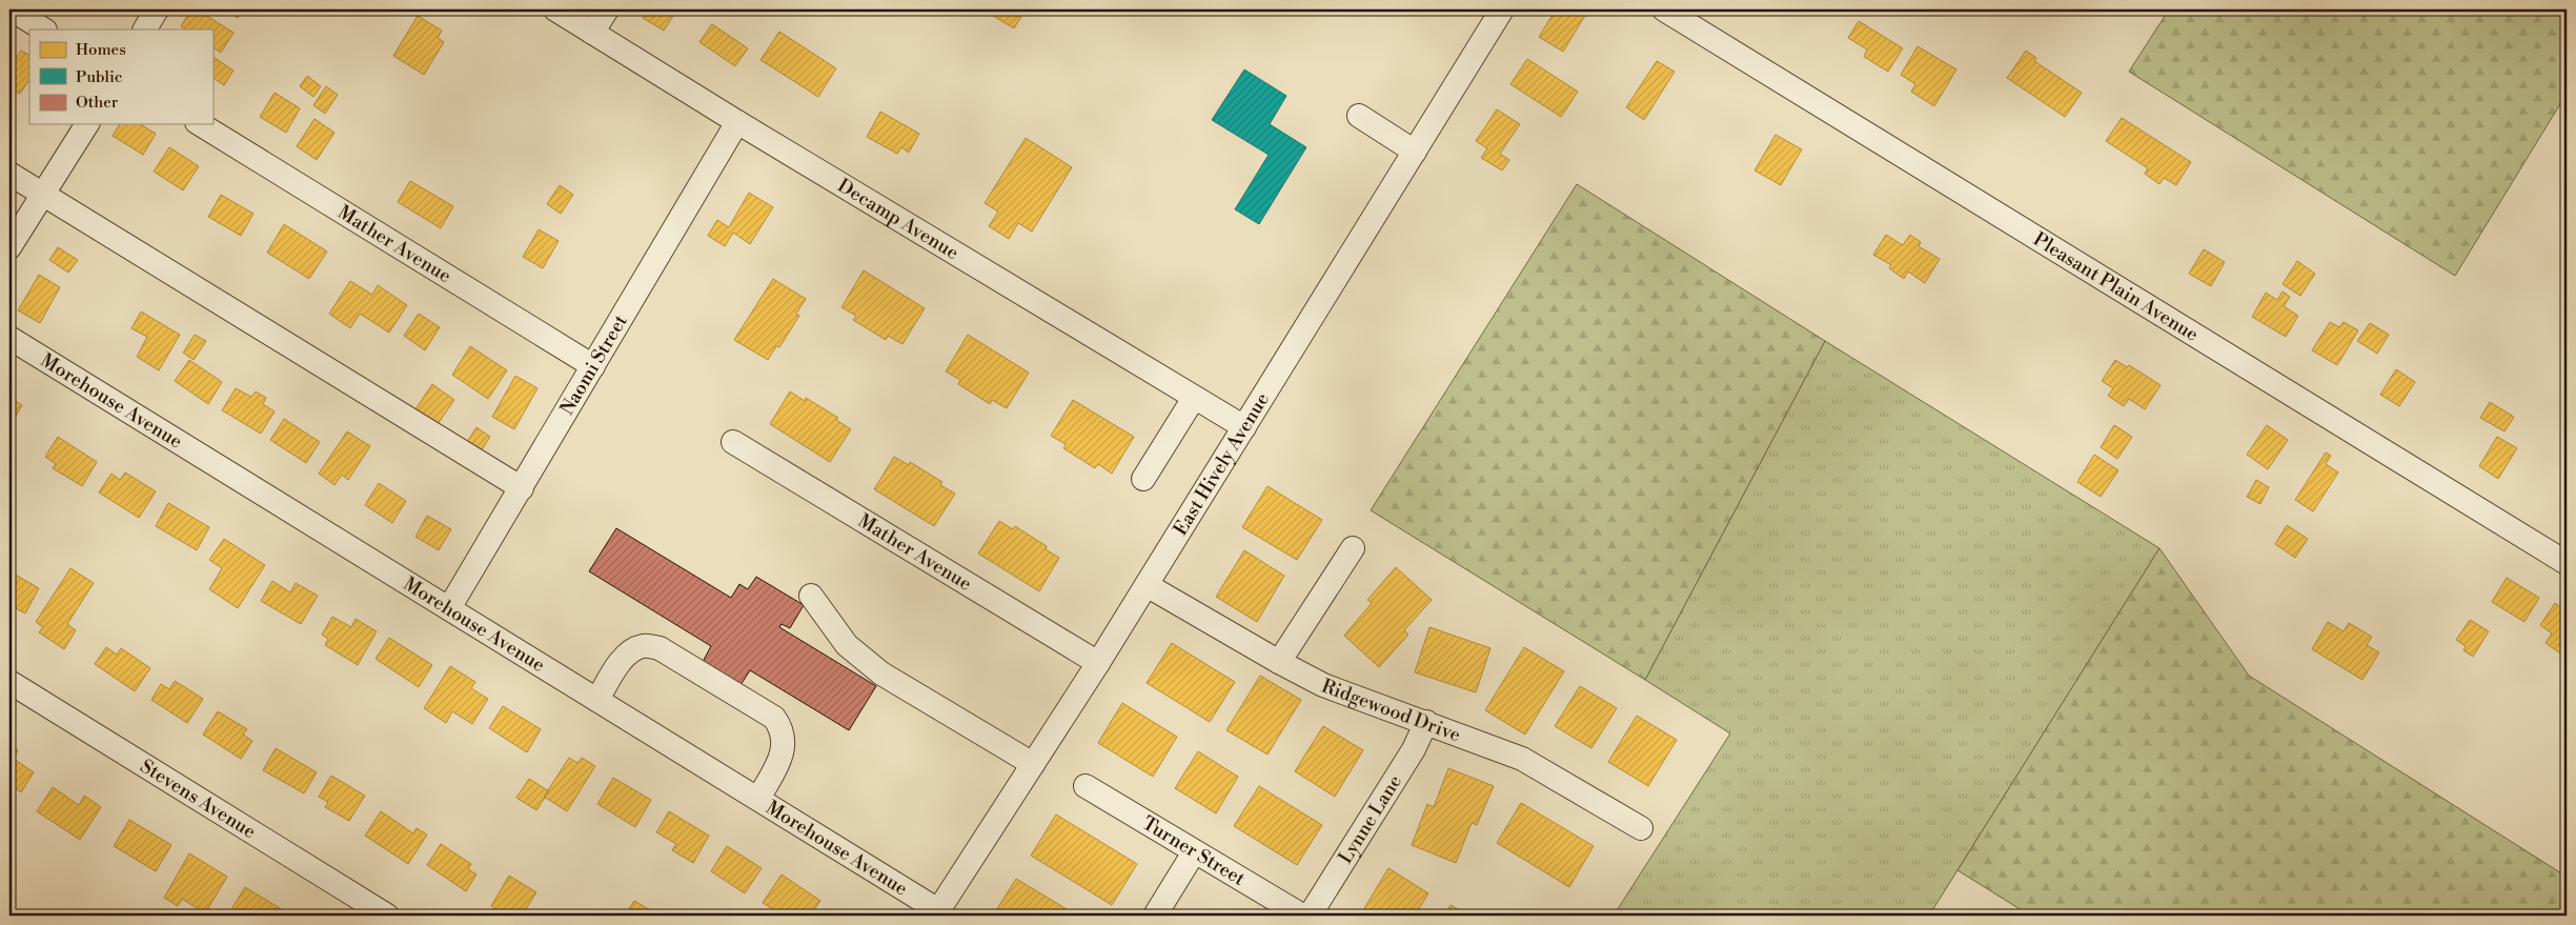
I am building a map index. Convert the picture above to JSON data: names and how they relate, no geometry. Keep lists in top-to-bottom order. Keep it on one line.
{"streets":{"street":["Decamp Avenue","Mather Avenue","Pleasant Plain Avenue","Naomi Street","Morehouse Avenue","East Hively Avenue","Ridgewood Drive","Stevens Avenue","Lynne Lane","Turner Street"]},"crossings":[["Decamp Avenue","Naomi Street"],["Decamp Avenue","East Hively Avenue"],["Mather Avenue","Naomi Street"],["Mather Avenue","East Hively Avenue"],["Naomi Street","Morehouse Avenue"],["Morehouse Avenue","East Hively Avenue"],["East Hively Avenue","Ridgewood Drive"],["Ridgewood Drive","Lynne Lane"]],"legend":["Homes","Public","Other"]}
